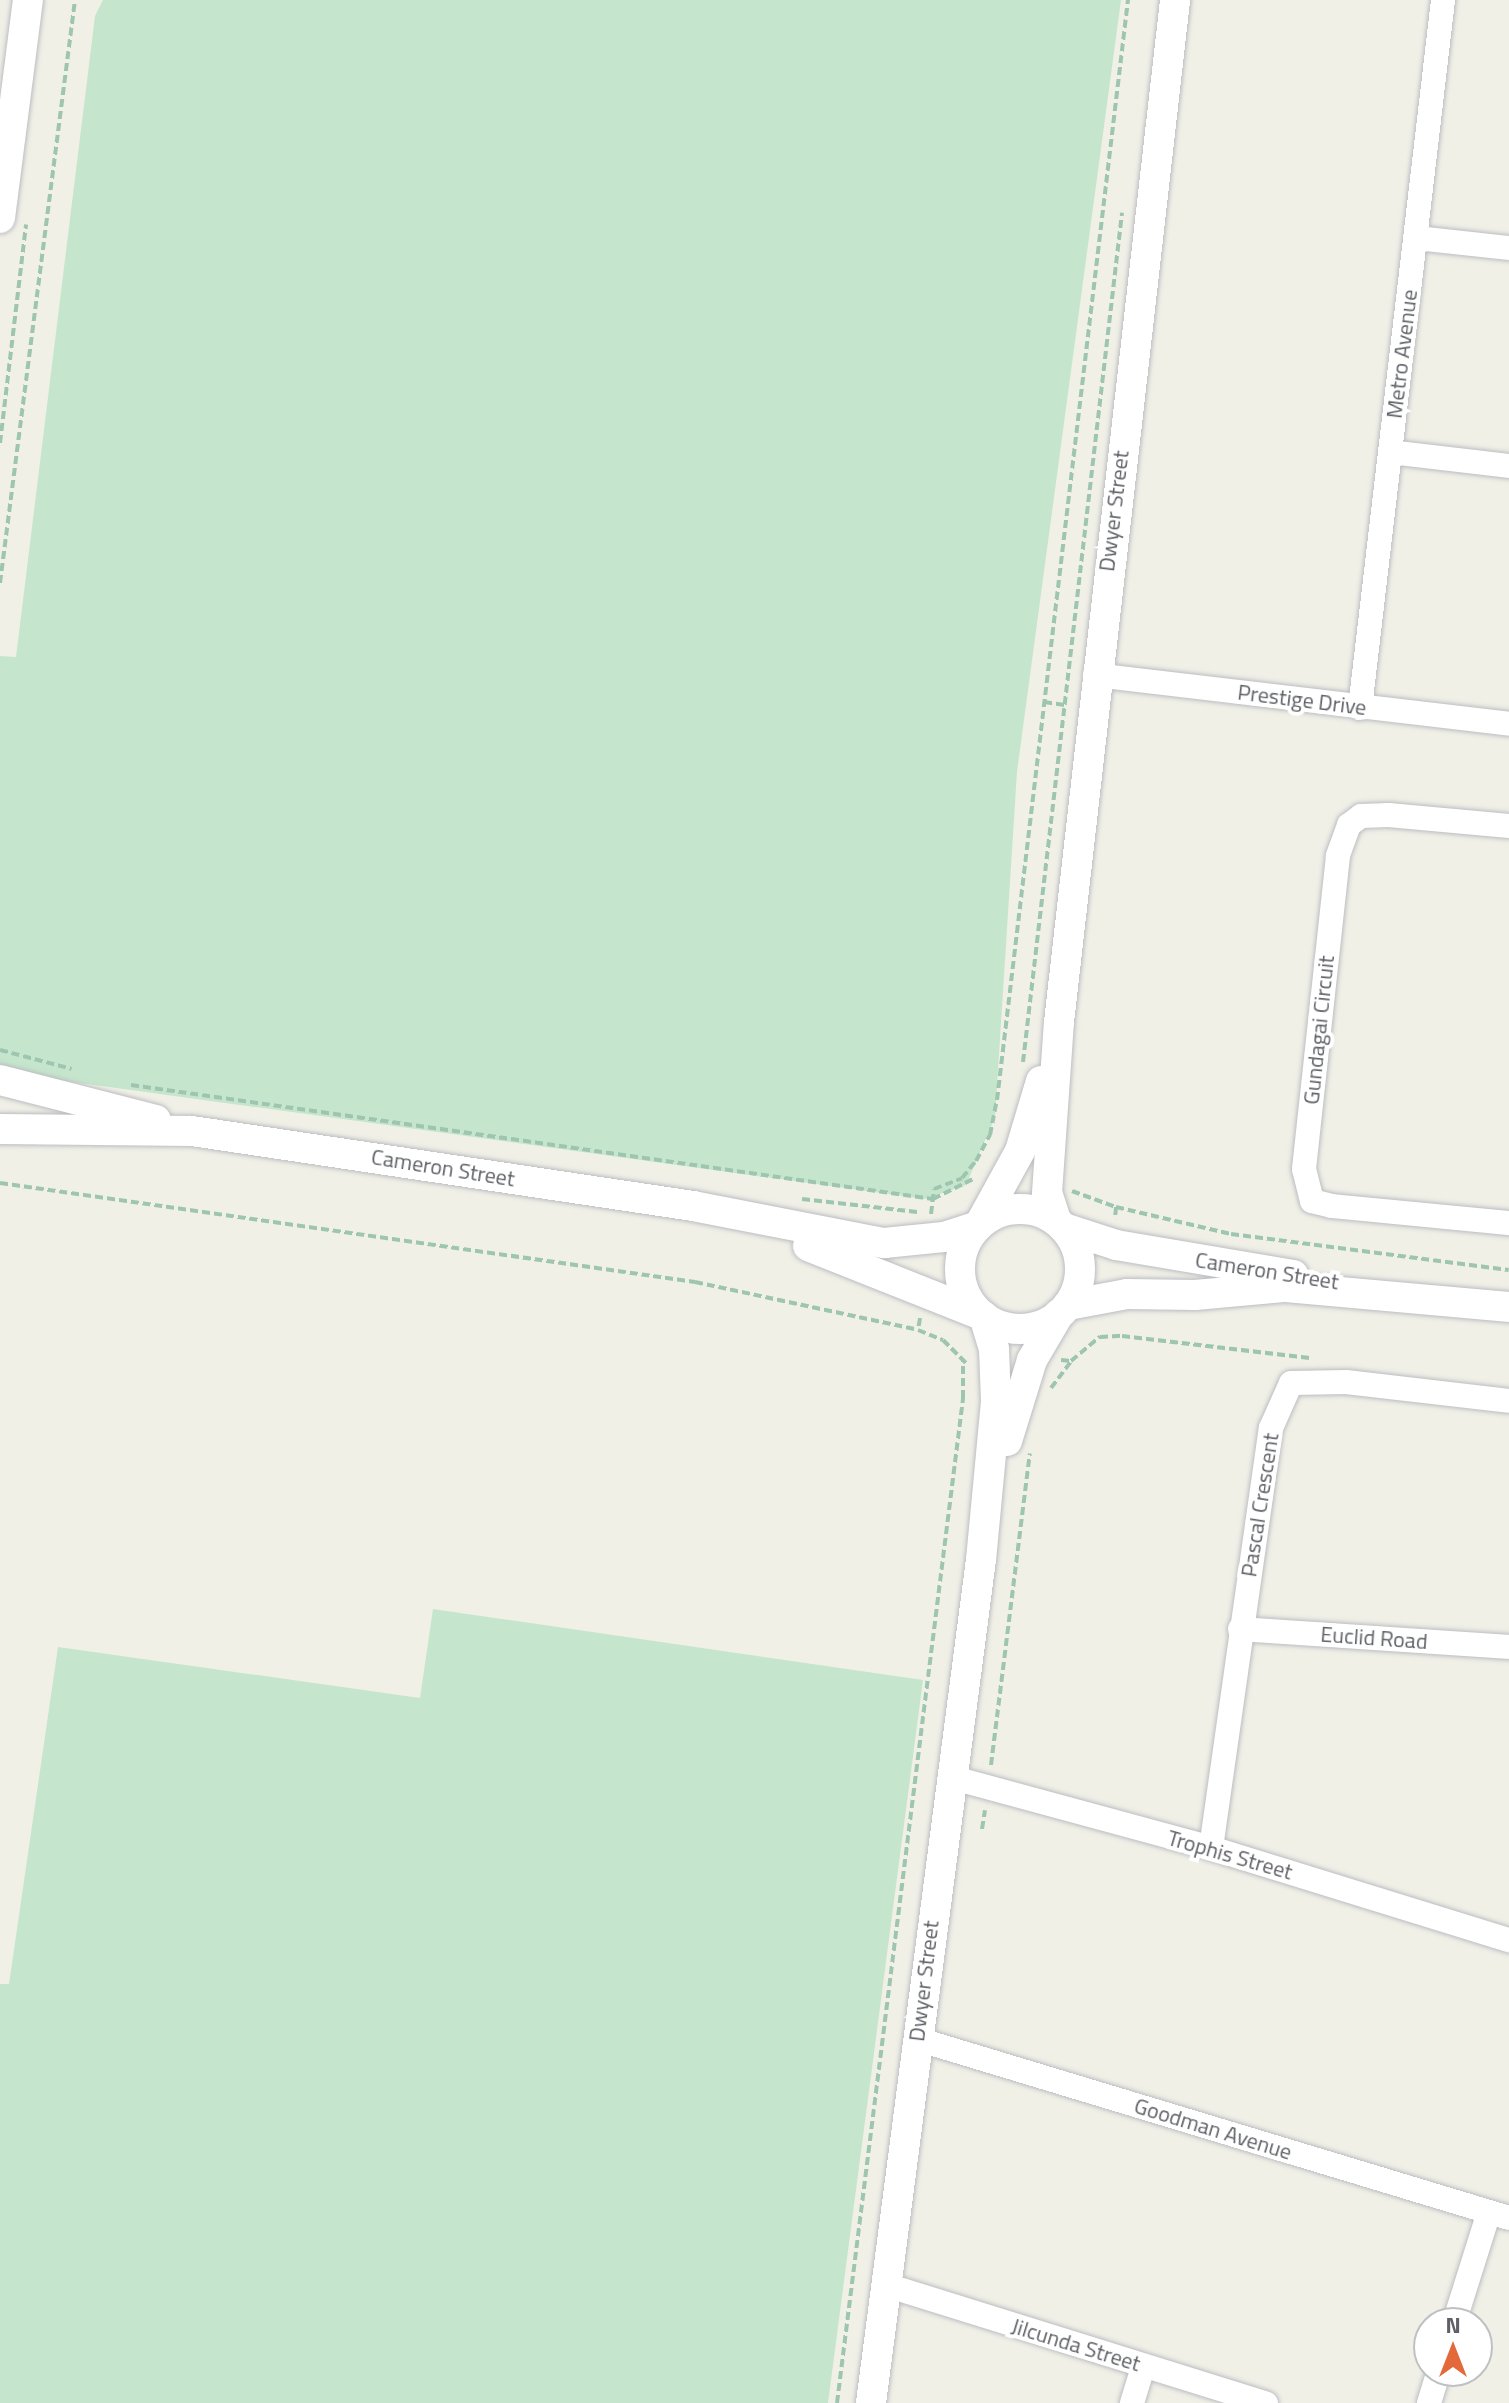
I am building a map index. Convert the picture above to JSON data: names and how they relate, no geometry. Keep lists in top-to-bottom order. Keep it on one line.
{"streets":{"street":["Metro Avenue","Dwyer Street","Prestige Drive","Gundagai Circuit","Cameron Street","Pascal Crescent","Euclid Road","Trophis Street","Goodman Avenue","Jilcunda Street"]},"crossings":[["Metro Avenue","Prestige Drive"],["Dwyer Street","Prestige Drive"],["Dwyer Street","Cameron Street"],["Dwyer Street","Trophis Street"],["Dwyer Street","Goodman Avenue"],["Dwyer Street","Jilcunda Street"],["Pascal Crescent","Euclid Road"],["Pascal Crescent","Trophis Street"]],"north":"top"}
